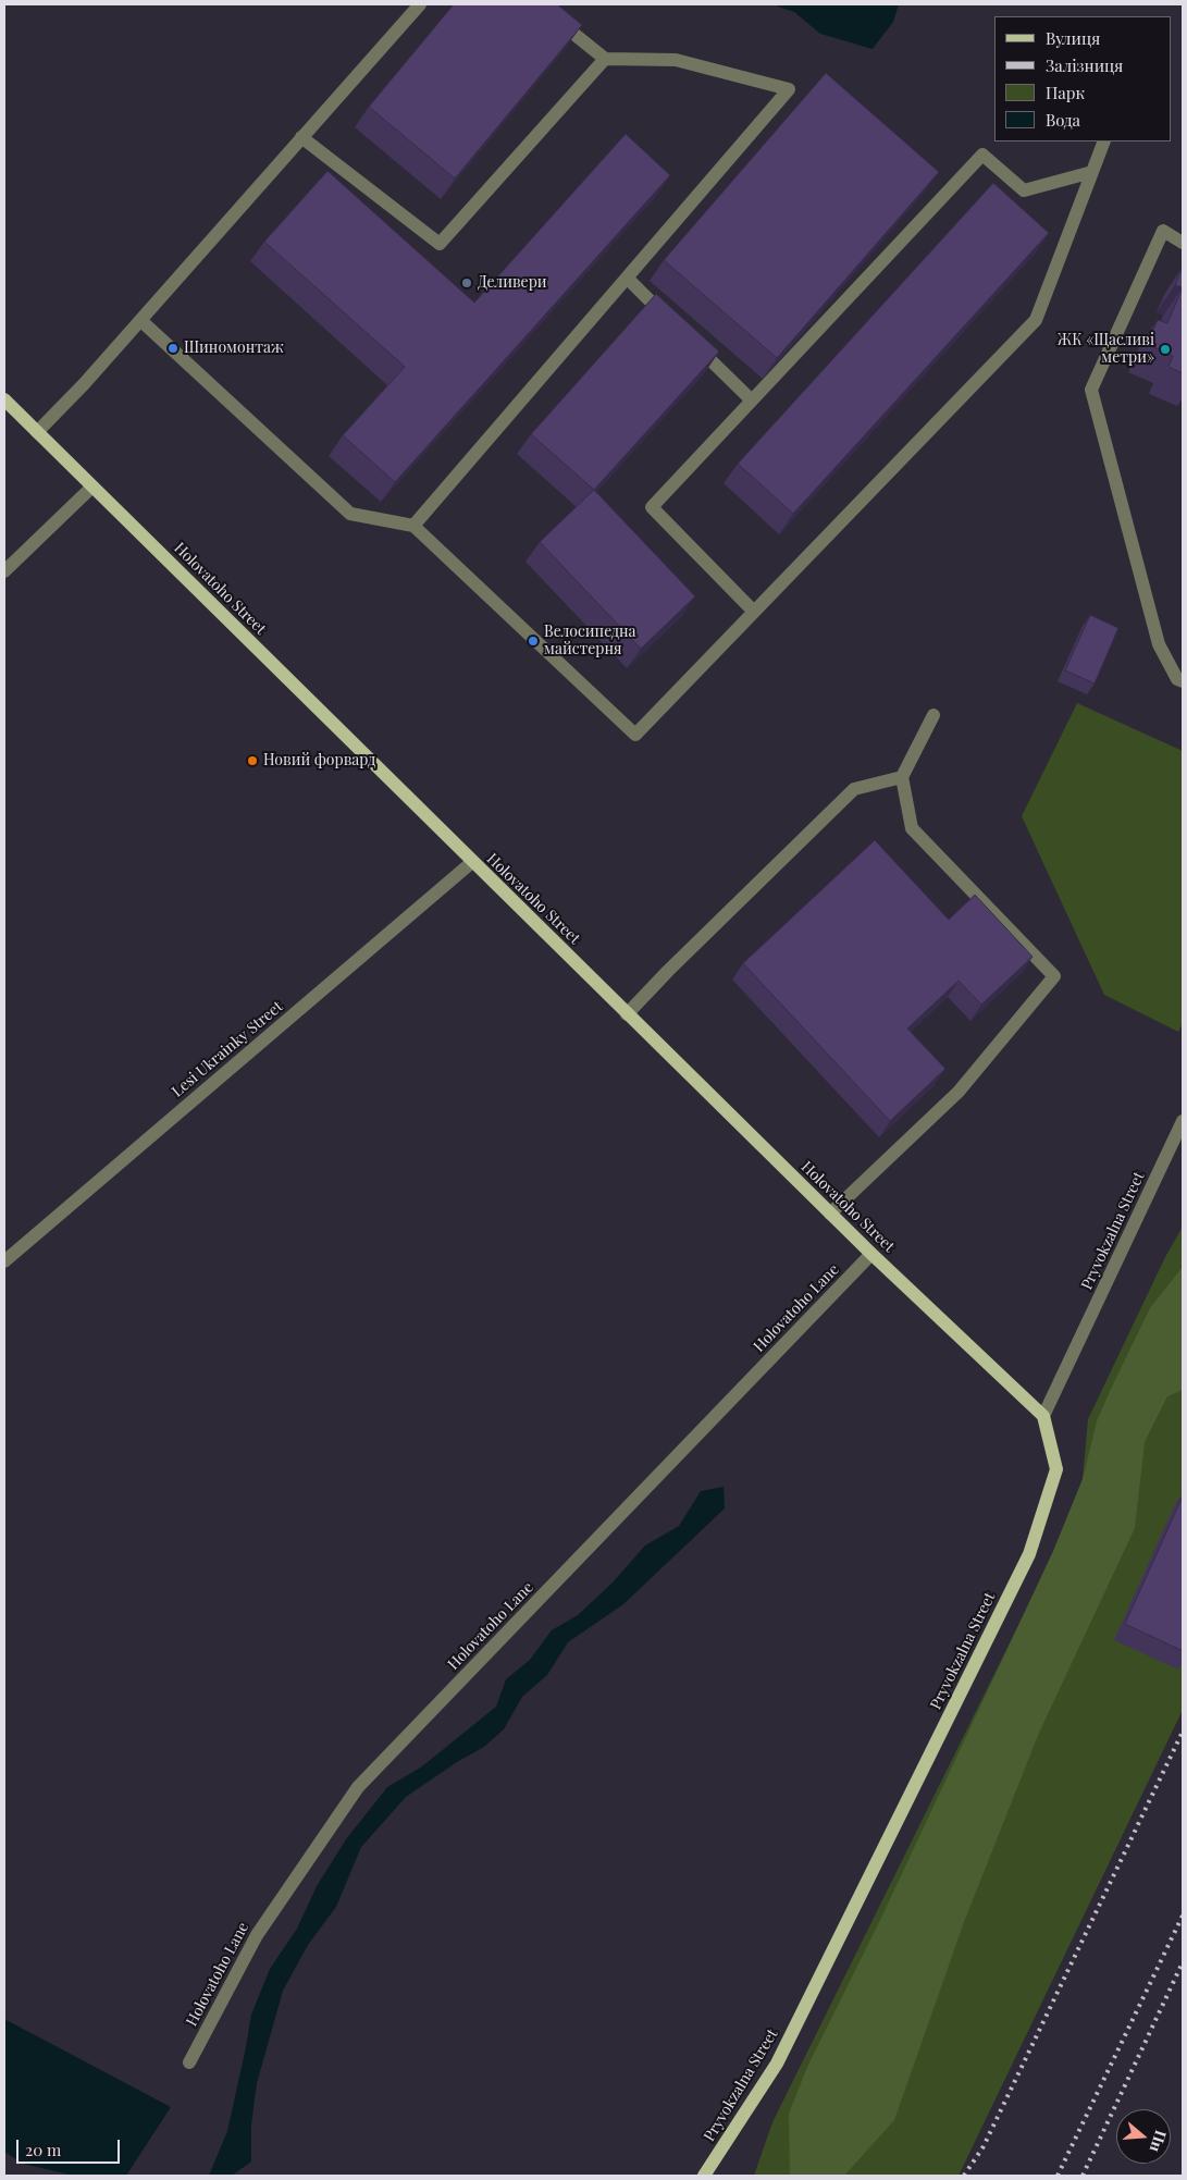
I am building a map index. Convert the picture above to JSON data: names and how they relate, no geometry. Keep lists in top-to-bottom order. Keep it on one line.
{"streets":{"main road":["Holovatoho Street","Pryvokzalna Street"],"street":["Lesi Ukrainky Street","Holovatoho Lane"]},"crossings":[["Holovatoho Street","Lesi Ukrainky Street"],["Holovatoho Street","Pryvokzalna Street"],["Holovatoho Street","Holovatoho Lane"]],"places":["Деливери","Шиномонтаж","ЖК «Щасливі метри»","Велосипедна майстерня","Новий форвард"],"legend":["Вулиця","Залізниця","Парк","Вода"],"scale_bar":"20 m","north":"right"}
